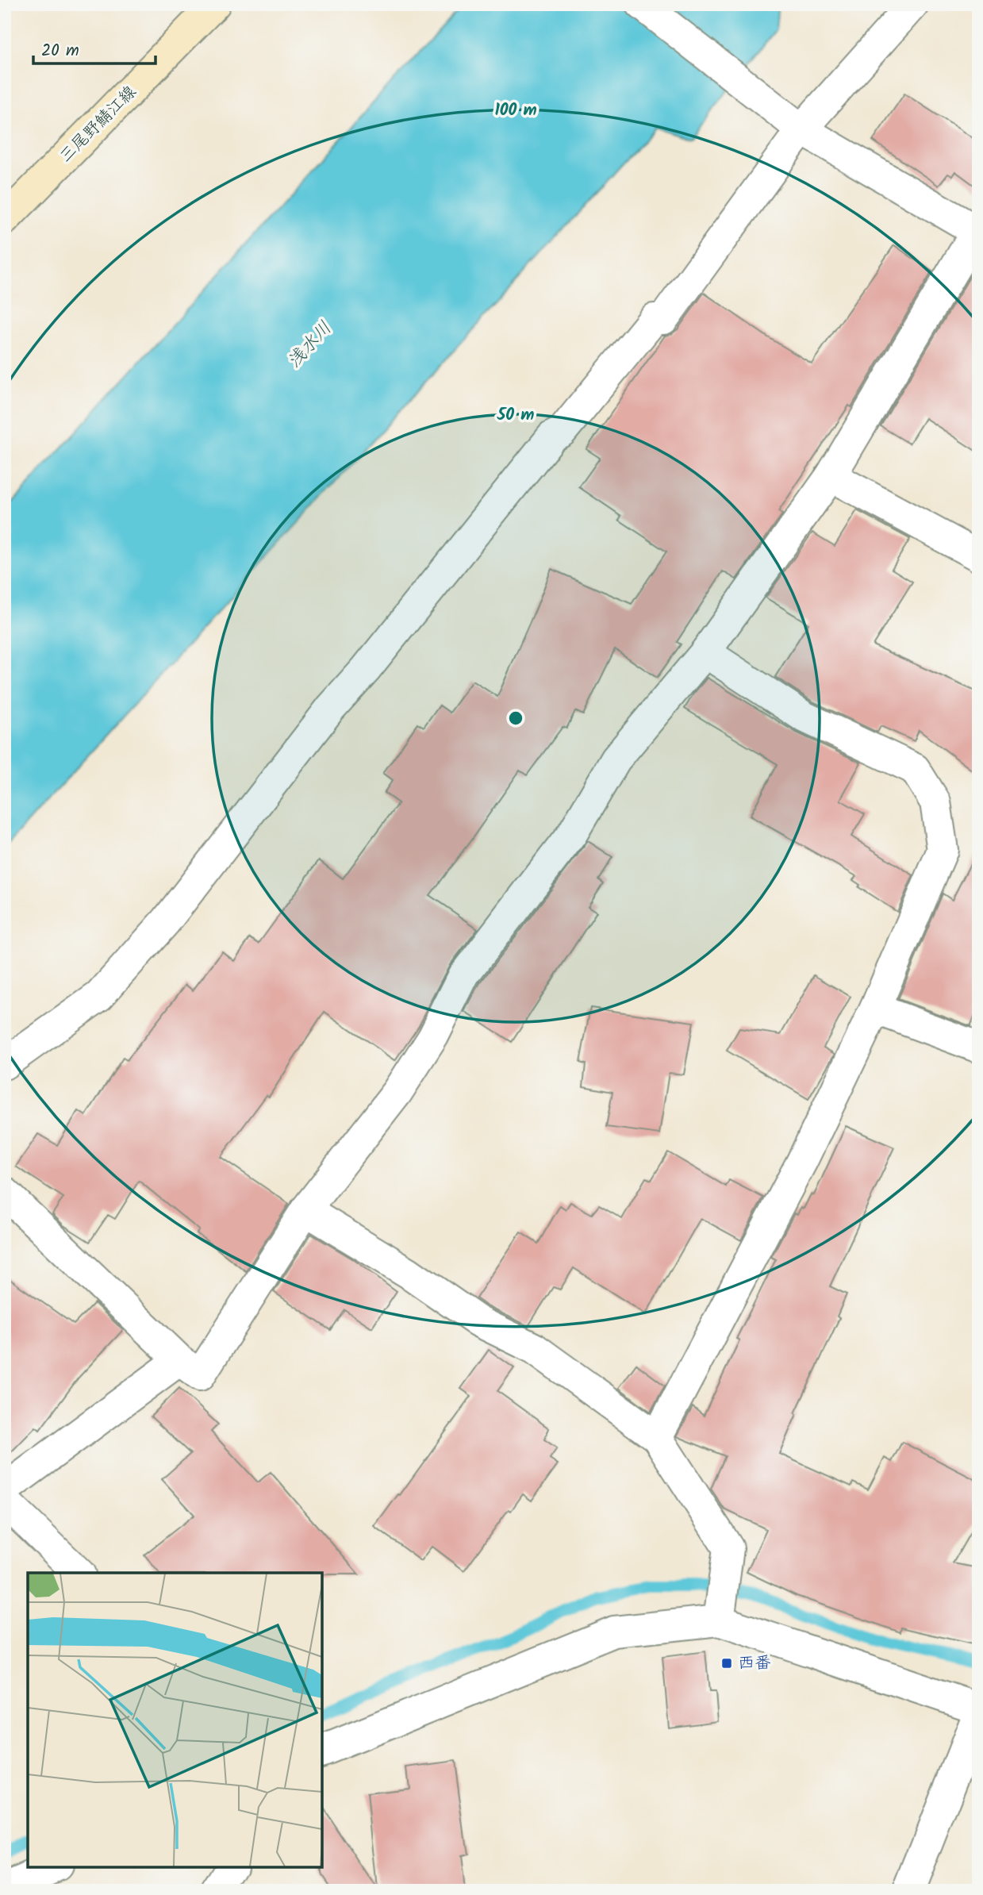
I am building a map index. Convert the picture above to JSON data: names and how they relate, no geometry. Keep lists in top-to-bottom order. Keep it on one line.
{"streets":{"main road":["三尾野鯖江線"]},"water":["浅水川"],"places":{"transit":["西番"]},"scale_bar":"20 m","rings":["100 m","50 m"]}
